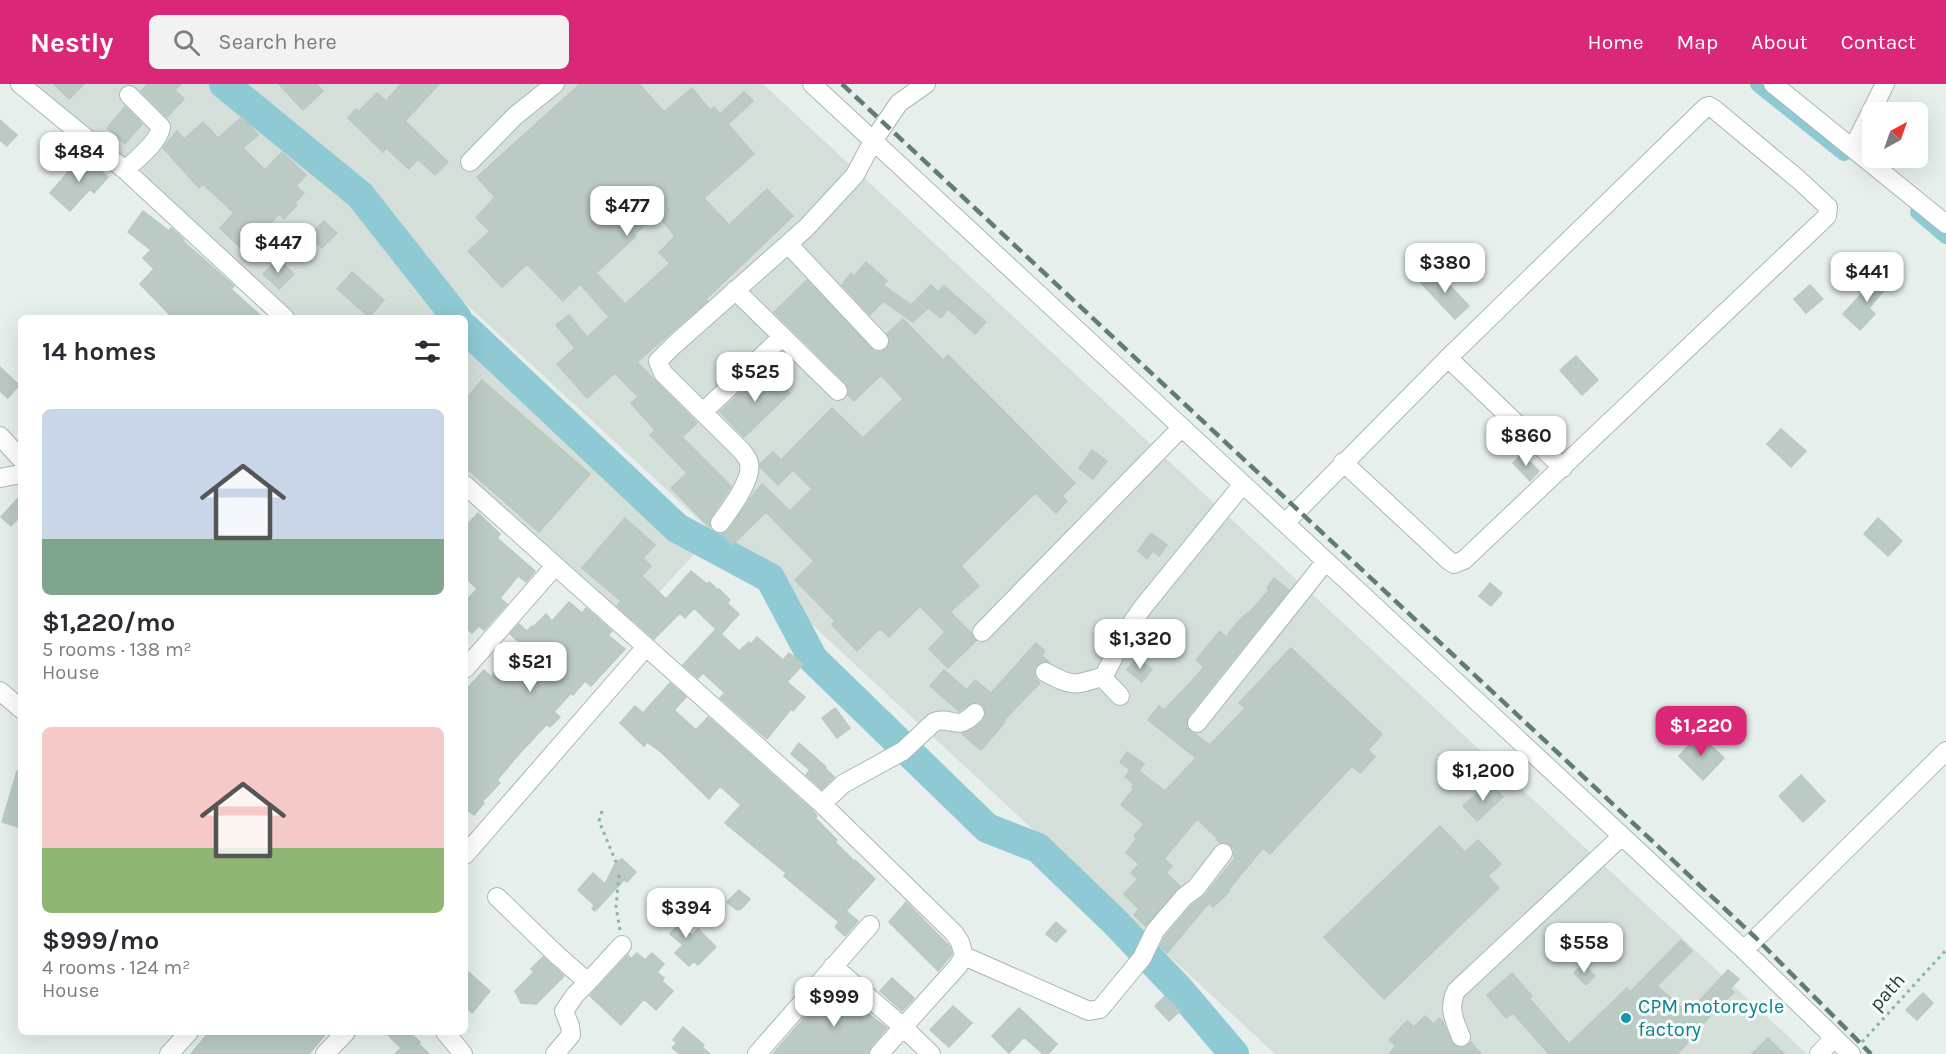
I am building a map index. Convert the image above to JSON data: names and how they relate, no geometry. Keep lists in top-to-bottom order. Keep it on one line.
{"streets":{"path":["path"]},"places":["CPM motorcycle factory"],"north":"top right","page":{"header":"Nestly","search":"Search here","nav":["Home","Map","About","Contact"],"price":["$484","$477","$447","$380","$441","$525","$860","$1,320","$521","$1,220","$1,200","$394","$558","$999"],"heading":"14 homes","list":[{"name":"$1,220/mo","note":"5 rooms · 138 m² · House"},{"name":"$999/mo","note":"4 rooms · 124 m² · House"}]}}
